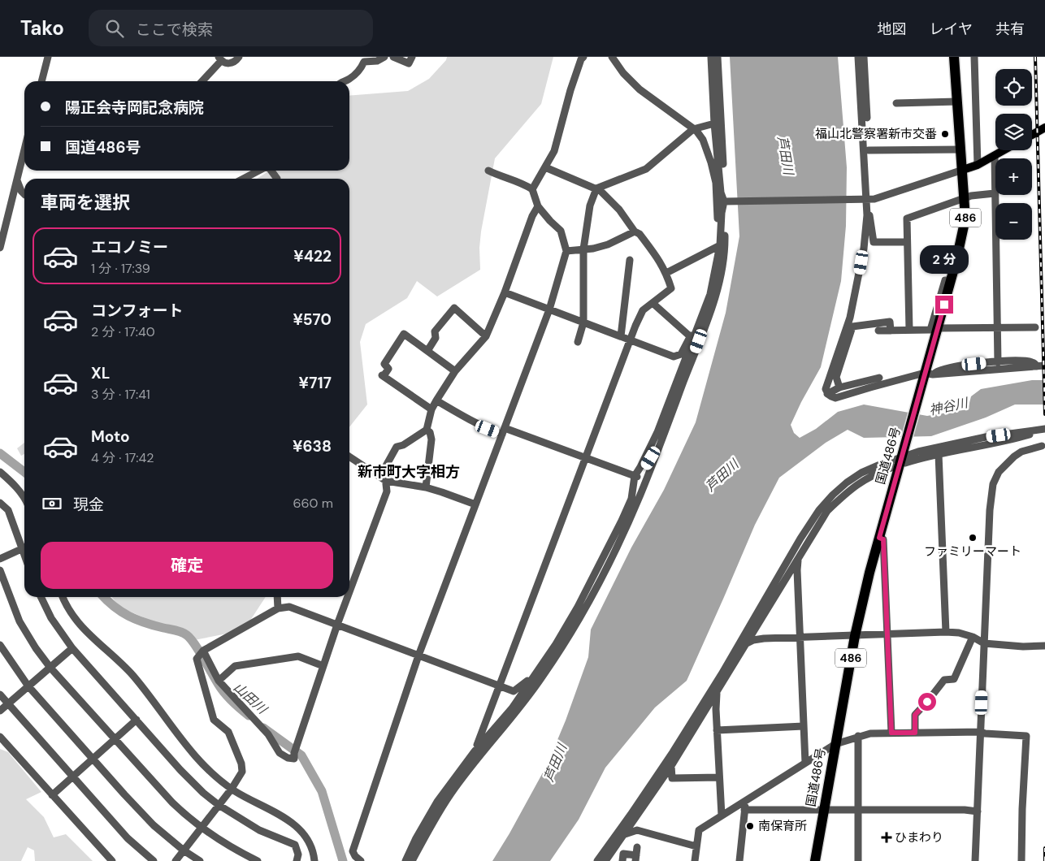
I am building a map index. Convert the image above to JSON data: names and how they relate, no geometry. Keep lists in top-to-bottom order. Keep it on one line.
{"streets":{"highway":["486","国道486号"]},"districts":["新市町大字相方"],"water":["芦田川","神谷川","山田川"],"places":{"other":["福山北警察署新市交番","ファミリーマート","南保育所"],"health":["ひまわり"]},"page":{"header":"Tako","search":"ここで検索","nav":["地図","レイヤ","共有"],"map_buttons":["+","−"],"banner":["陽正会寺岡記念病院","国道486号"],"heading":"車両を選択","list":[{"name":"エコノミー","note":"1 分 · 17:39","value":"¥422"},{"name":"コンフォート","note":"2 分 · 17:40","value":"¥570"},{"name":"XL","note":"3 分 · 17:41","value":"¥717"},{"name":"Moto","note":"4 分 · 17:42","value":"¥638"}],"bubble":"2 分","pay":["現金","660 m"],"buttons":"確定"}}
